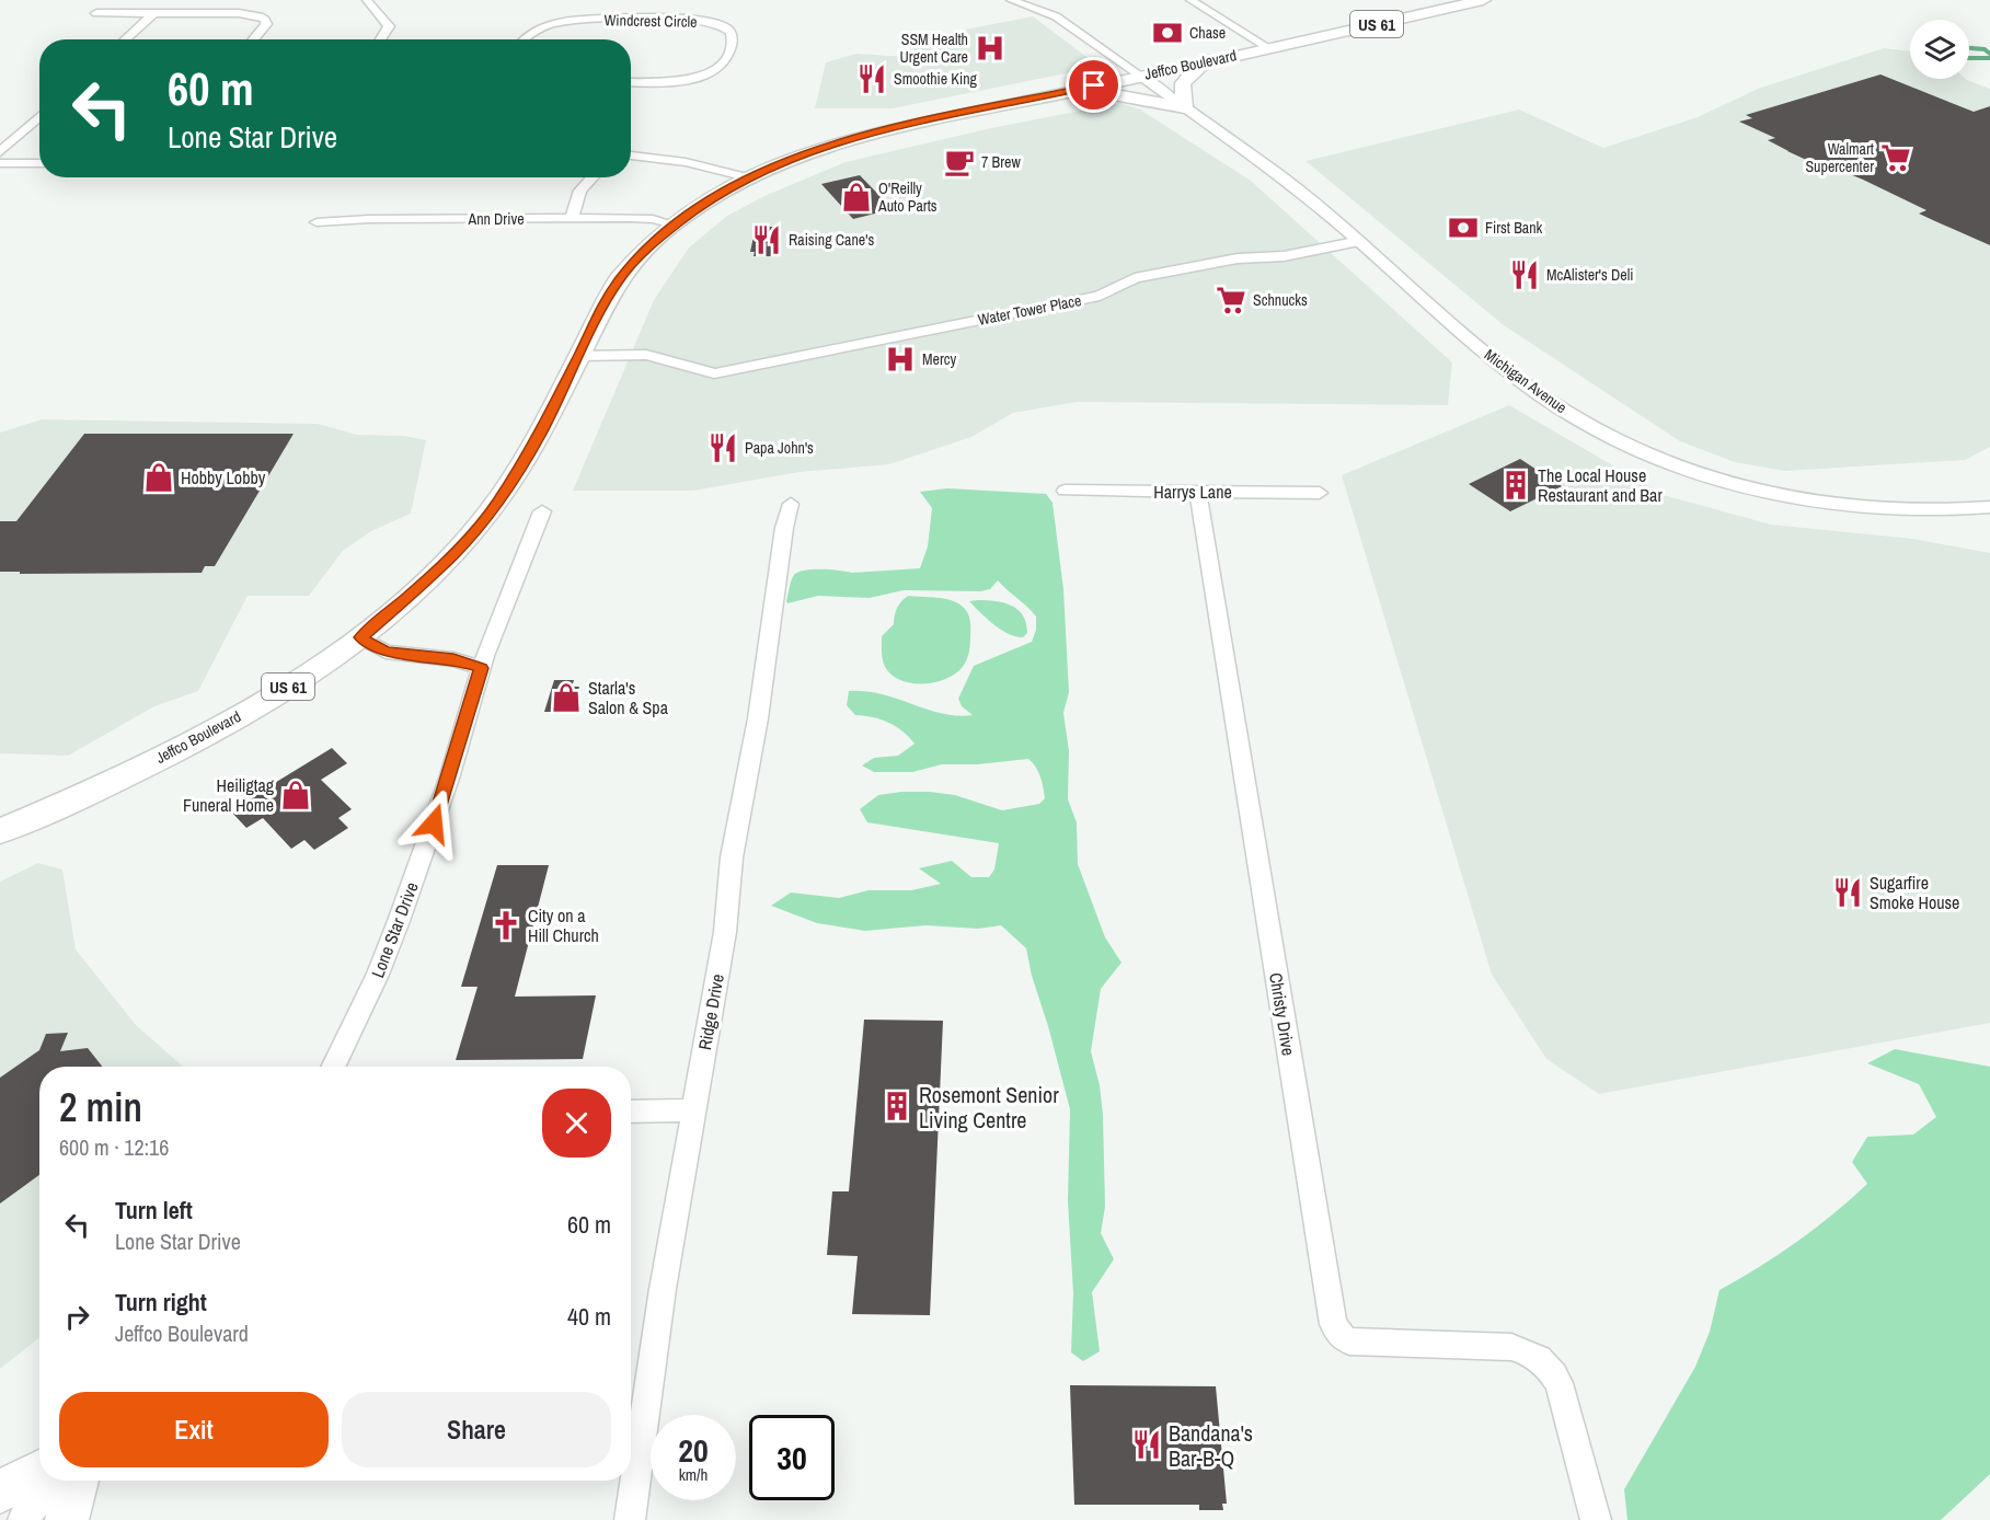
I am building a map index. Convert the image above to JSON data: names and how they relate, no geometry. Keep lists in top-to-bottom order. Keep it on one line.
{"streets":{"main road":["US 61","Jeffco Boulevard"],"street":["Windcrest Circle","Ann Drive","Water Tower Place","Michigan Avenue","Harrys Lane","Lone Star Drive","Ridge Drive","Christy Drive"]},"crossings":[["Jeffco Boulevard","Ann Drive"],["Jeffco Boulevard","Water Tower Place"],["Jeffco Boulevard","Michigan Avenue"],["Water Tower Place","Michigan Avenue"],["Harrys Lane","Christy Drive"]],"places":{"bank":["Chase","First Bank"],"hospital":["SSM Health Urgent Care","Mercy"],"restaurant":["Smoothie King","Raising Cane's","McAlister's Deli","Papa John's","Sugarfire Smoke House","Bandana's Bar-B-Q"],"supermarket":["Walmart Supercenter","Schnucks"],"cafe":["7 Brew"],"shop":["O'Reilly Auto Parts","Hobby Lobby","Starla's Salon & Spa","Heiligtag Funeral Home"],"building":["The Local House Restaurant and Bar","Rosemont Senior Living Centre"],"church":["City on a Hill Church"]},"page":{"turn":["60 m","Lone Star Drive"],"heading":["2 min","600 m · 12:16"],"list":[{"name":"Turn left","note":"Lone Star Drive","value":"60 m"},{"name":"Turn right","note":"Jeffco Boulevard","value":"40 m"}],"buttons":["Exit","Share"],"speed":"20 km/h","limit":"30"}}
